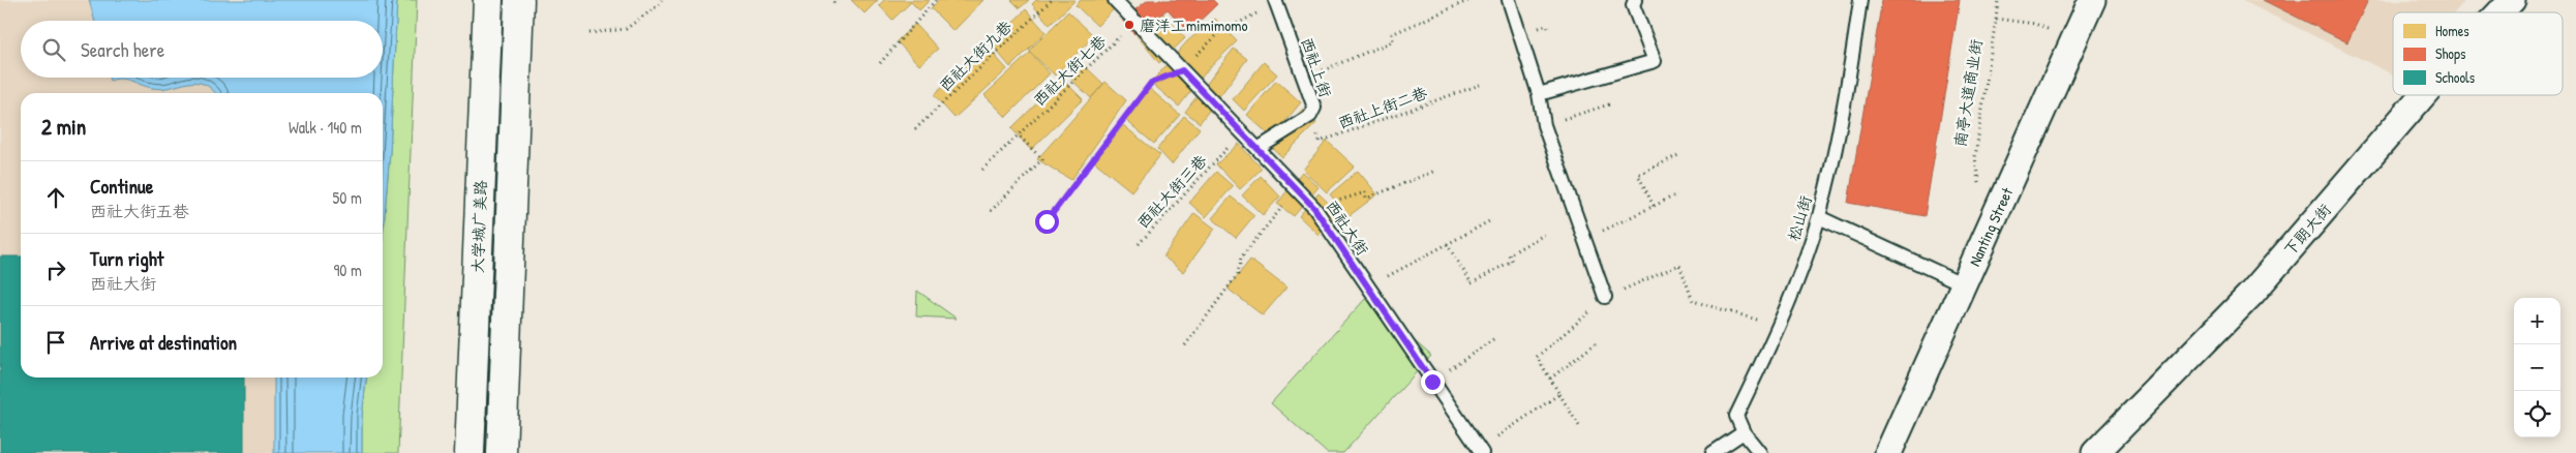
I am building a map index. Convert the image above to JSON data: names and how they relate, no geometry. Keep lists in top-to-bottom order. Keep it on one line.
{"streets":{"main road":["大学城广美路"],"street":["Nanting Street","下朗大街"],"lane":["西社上街","松山街","西社大街"],"path":["西社大街九巷","西社大街七巷","南亭大道商业街","西社上街二巷","西社大街三巷"]},"crossings":[["西社上街","西社上街二巷"],["西社上街","西社大街"],["西社大街七巷","西社大街"]],"places":["磨洋工mimimomo"],"legend":["Homes","Shops","Schools"],"page":{"search":"Search here","heading":["2 min","Walk · 140 m"],"list":[["Continue","西社大街五巷","50 m"],["Turn right","西社大街","90 m"],"Arrive at destination"],"map_buttons":["+","−"]}}
